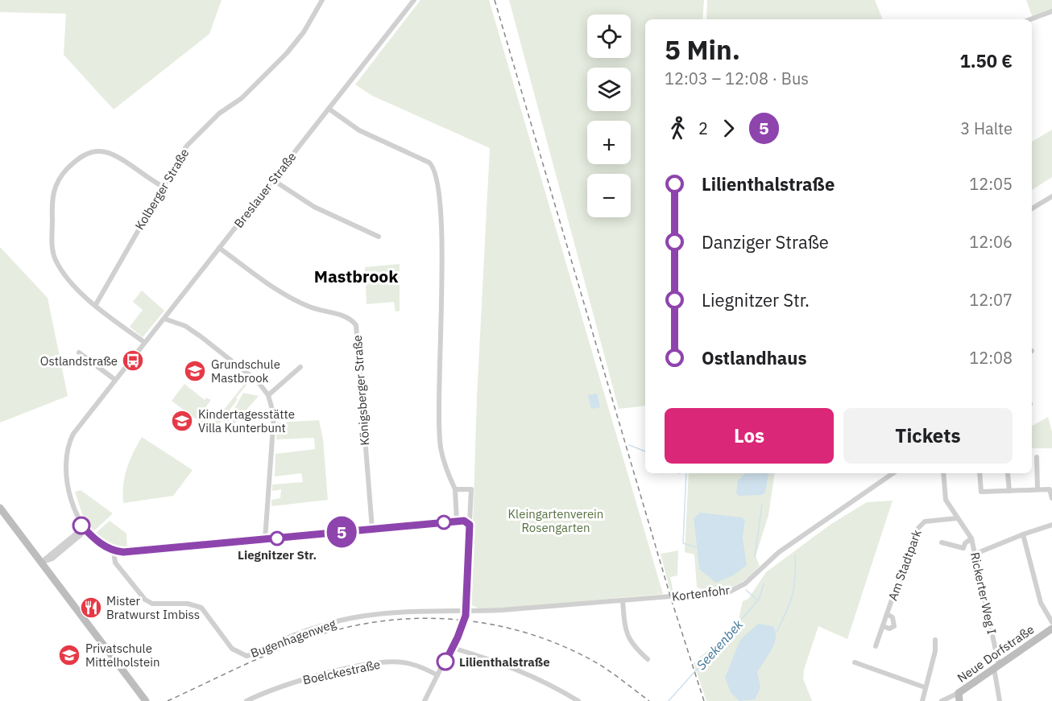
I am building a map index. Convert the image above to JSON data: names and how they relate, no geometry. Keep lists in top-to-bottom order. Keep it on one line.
{"streets":{"main road":["Neue Dorfstraße"],"street":["Kolberger Straße","Breslauer Straße","Königsberger Straße","Am Stadtpark","Kortenfohr","Rickerter Weg I","Bugenhagenweg","Boelckestraße"]},"crossings":[["Breslauer Straße","Königsberger Straße"],["Am Stadtpark","Rickerter Weg I"],["Kortenfohr","Bugenhagenweg"],["Rickerter Weg I","Neue Dorfstraße"]],"districts":["Mastbrook"],"water":["Seekenbek"],"parks":["Kleingartenverein Rosengarten"],"places":{"bus stop":["Ostlandstraße"],"school or university":["Grundschule Mastbrook","Kindertagesstätte Villa Kunterbunt","Privatschule Mittelholstein"],"other":["Liegnitzer Str.","Lilienthalstraße"],"restaurant":["Mister Bratwurst Imbiss"]},"lines":["bus line 5"],"page":{"on_map":"5","map_buttons":["+","−"],"heading":["5 Min.","12:03 – 12:08 · Bus","1.50 €"],"legs":["2","5","3 Halte"],"list":[{"name":"Lilienthalstraße","value":"12:05"},{"name":"Danziger Straße","value":"12:06"},{"name":"Liegnitzer Str.","value":"12:07"},{"name":"Ostlandhaus","value":"12:08"}],"buttons":["Los","Tickets"]}}
